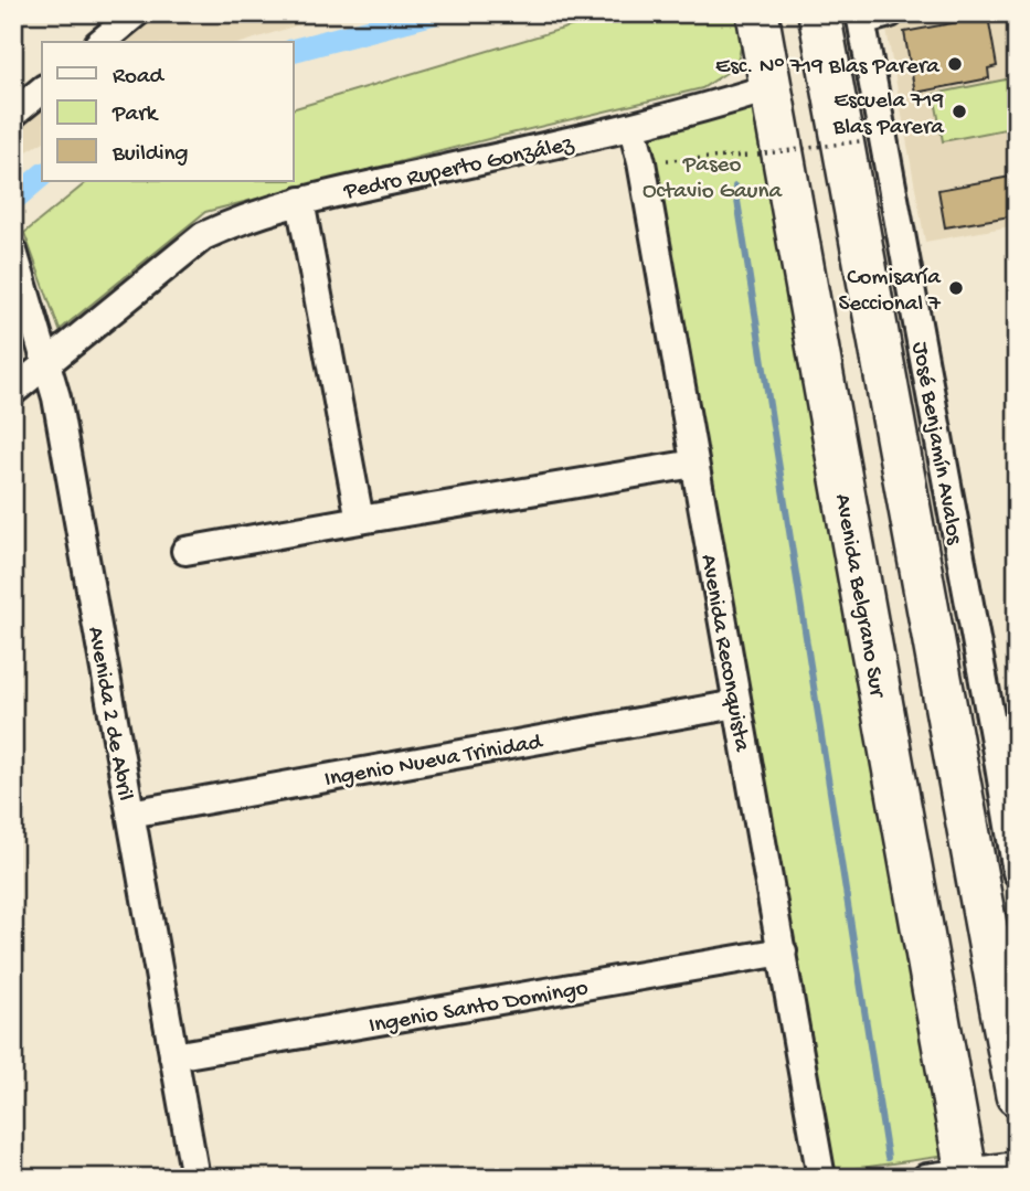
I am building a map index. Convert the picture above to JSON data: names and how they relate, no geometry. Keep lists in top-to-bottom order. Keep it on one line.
{"streets":{"highway":["Avenida Belgrano Sur"],"street":["Pedro Ruperto González","José Benjamín Avalos","Avenida Reconquista","Avenida 2 de Abril","Ingenio Nueva Trinidad","Ingenio Santo Domingo"]},"crossings":[["Pedro Ruperto González","Avenida Belgrano Sur"],["Pedro Ruperto González","Avenida Reconquista"],["Pedro Ruperto González","Avenida 2 de Abril"],["Avenida Reconquista","Ingenio Nueva Trinidad"],["Avenida Reconquista","Ingenio Santo Domingo"],["Avenida 2 de Abril","Ingenio Nueva Trinidad"],["Avenida 2 de Abril","Ingenio Santo Domingo"]],"parks":["Paseo Octavio Gauna"],"places":["Esc. N° 719 Blas Parera","Escuela 719 Blas Parera","Comisaría Seccional 7"],"legend":["Road","Park","Building"]}
